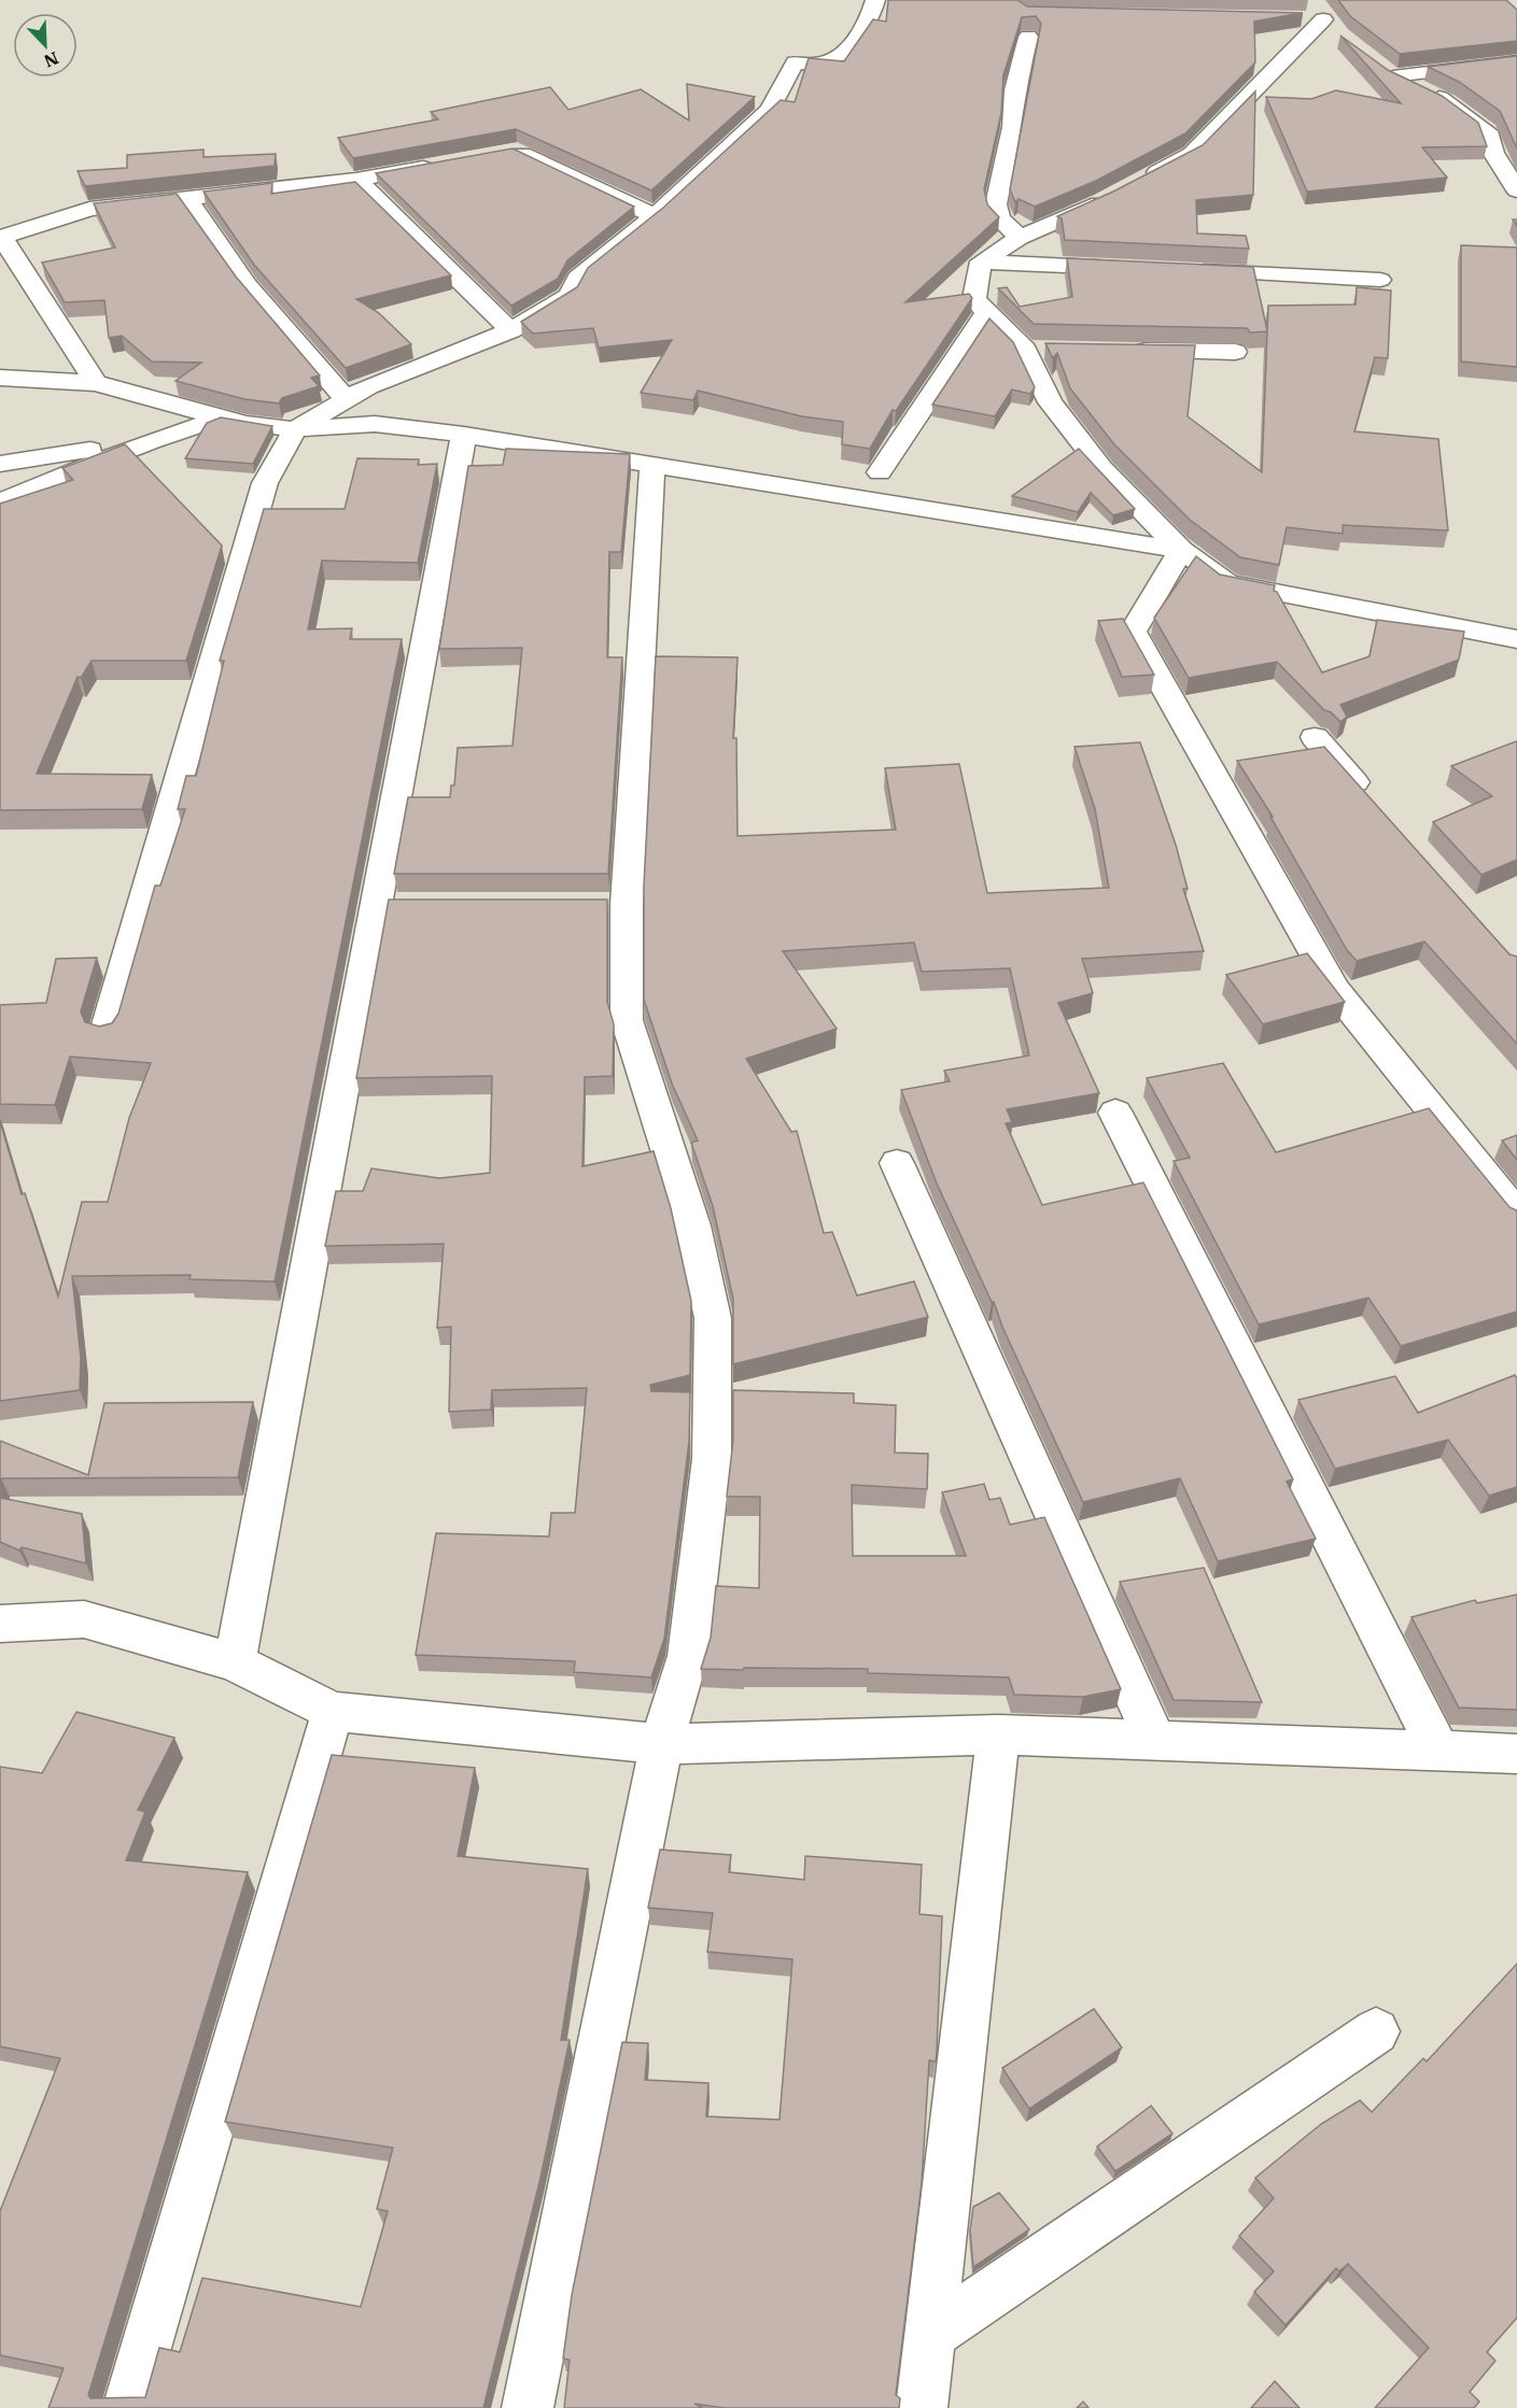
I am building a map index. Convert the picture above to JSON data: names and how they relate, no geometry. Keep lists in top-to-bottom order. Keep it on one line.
{"north":"bottom right"}
